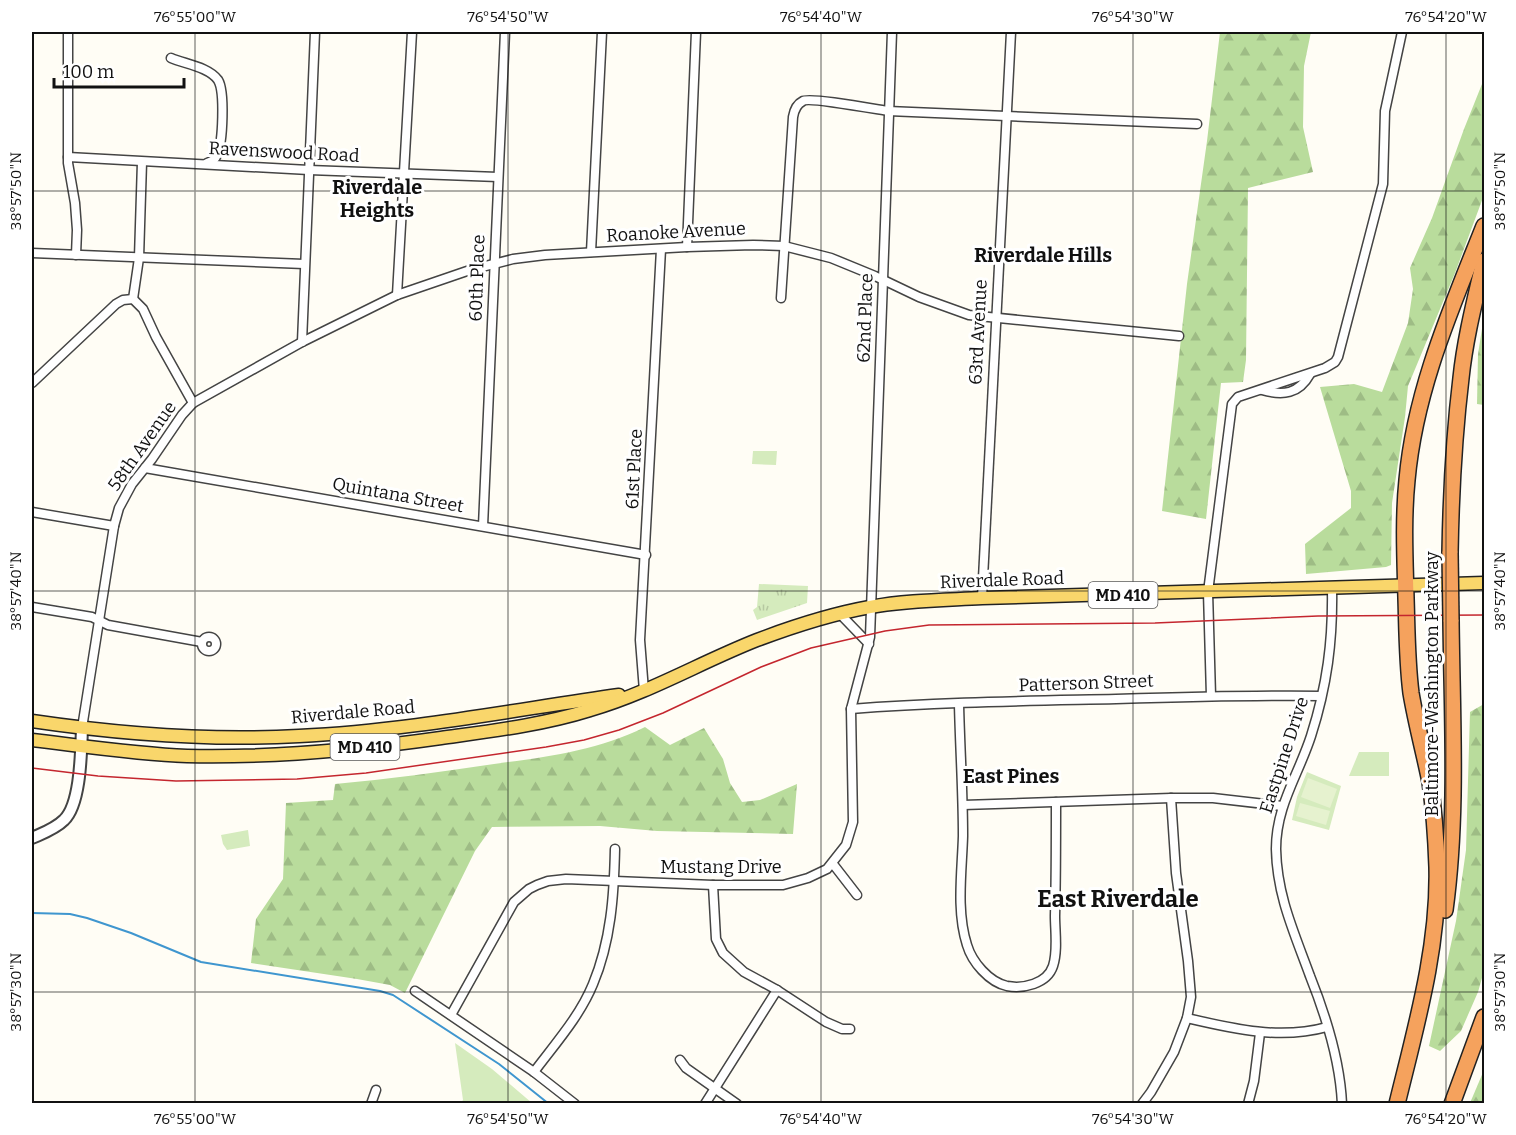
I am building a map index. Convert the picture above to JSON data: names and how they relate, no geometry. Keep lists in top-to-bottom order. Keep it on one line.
{"streets":{"highway":["Baltimore-Washington Parkway"],"main road":["Riverdale Road","MD 410"],"street":["Ravenswood Road","Roanoke Avenue","60th Place","62nd Place","63rd Avenue","58th Avenue","61st Place","Quintana Street","Patterson Street","Eastpine Drive","Mustang Drive"]},"crossings":[["Ravenswood Road","60th Place"],["Roanoke Avenue","60th Place"],["Roanoke Avenue","62nd Place"],["Roanoke Avenue","63rd Avenue"],["Roanoke Avenue","58th Avenue"],["Roanoke Avenue","61st Place"],["60th Place","Quintana Street"],["62nd Place","Riverdale Road"],["63rd Avenue","Riverdale Road"],["58th Avenue","Quintana Street"],["58th Avenue","Riverdale Road"],["58th Avenue","MD 410"],["61st Place","Quintana Street"],["61st Place","Riverdale Road"],["Riverdale Road","MD 410"],["Riverdale Road","Eastpine Drive"],["Patterson Street","Eastpine Drive"]],"districts":["Riverdale Heights","Riverdale Hills","East Pines","East Riverdale"],"scale_bar":"100 m","coordinates":["76°55'00\"W","76°54'50\"W","76°54'40\"W","76°54'30\"W","76°54'20\"W","38°57'50\"N","38°57'40\"N","38°57'30\"N"]}
